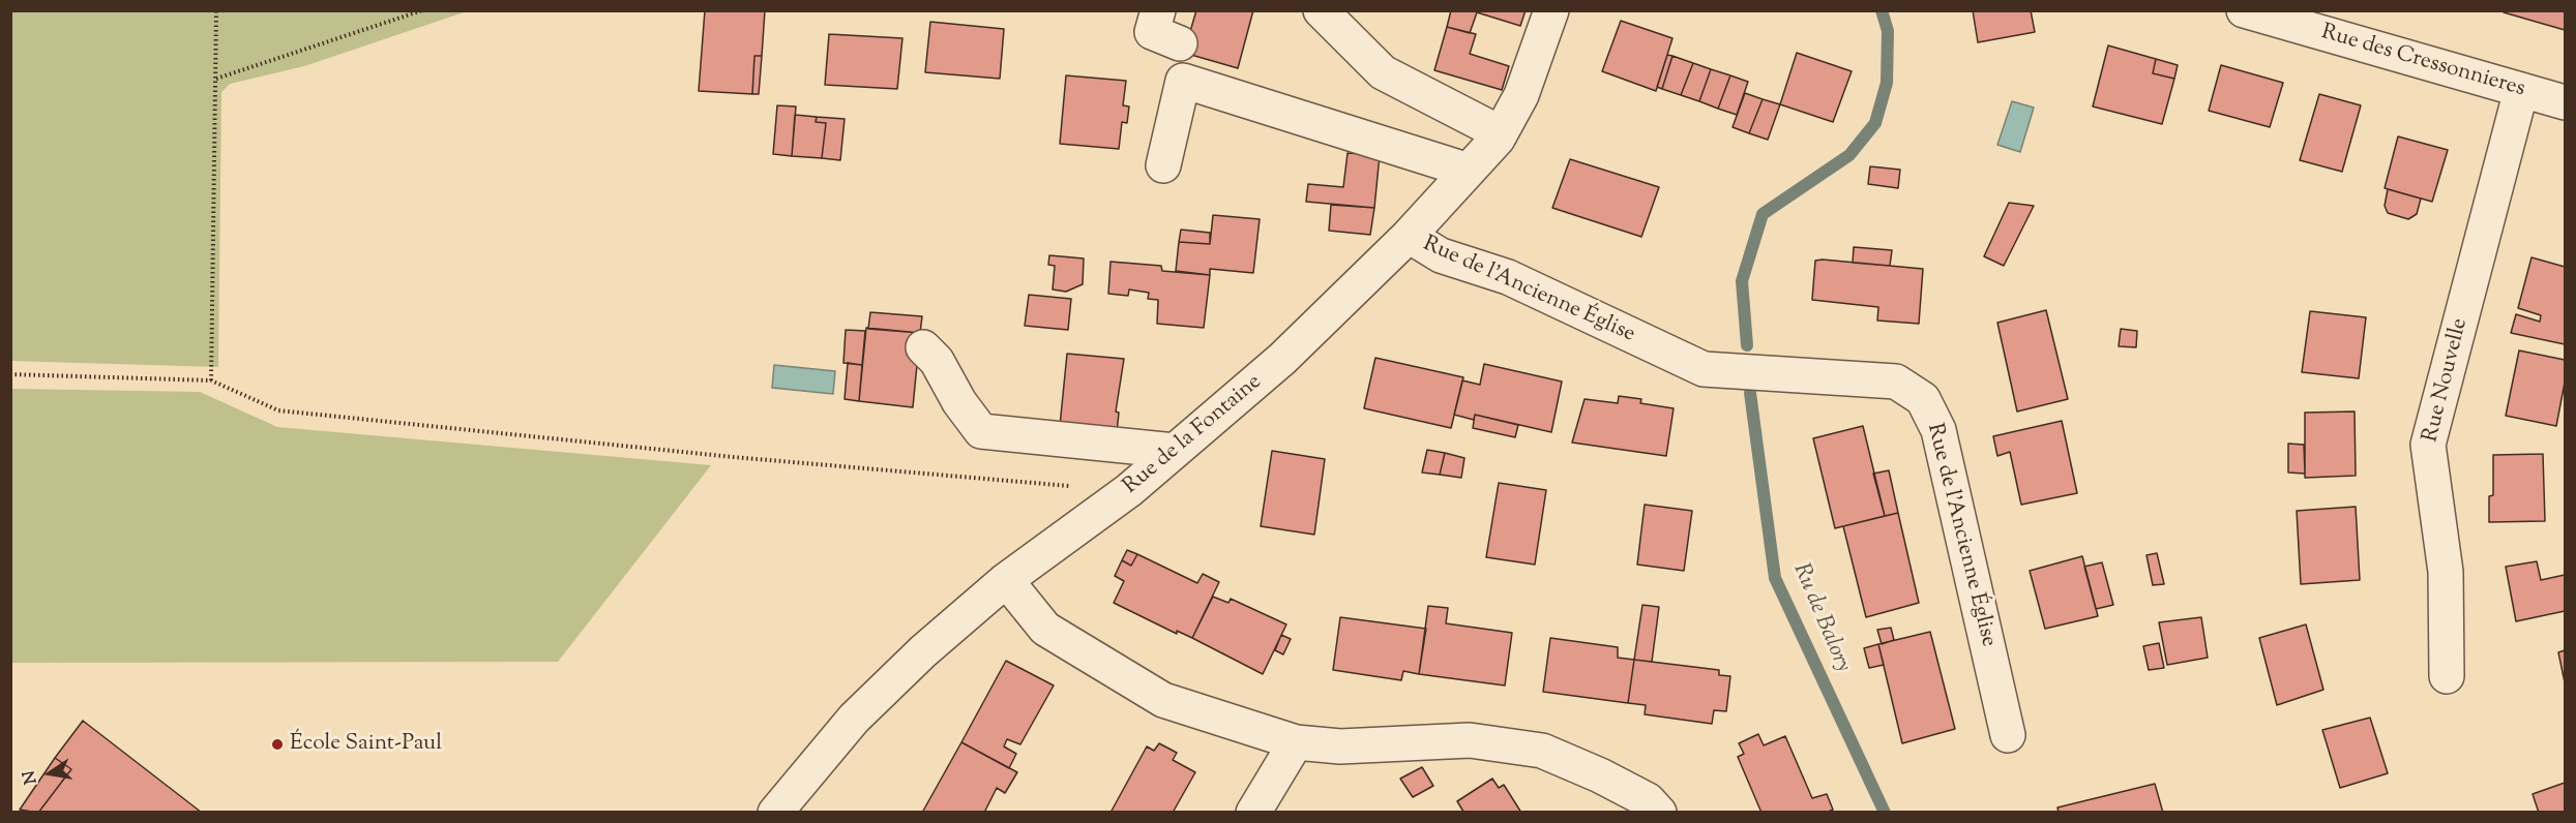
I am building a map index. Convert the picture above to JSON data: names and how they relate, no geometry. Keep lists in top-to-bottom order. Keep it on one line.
{"streets":{"street":["Rue des Cressonnieres","Rue de l'Ancienne Église","Rue Nouvelle","Rue de la Fontaine"]},"crossings":[["Rue des Cressonnieres","Rue Nouvelle"],["Rue de l'Ancienne Église","Rue de la Fontaine"]],"water":["Ru de Balory"],"places":["École Saint-Paul"],"north":"left"}
